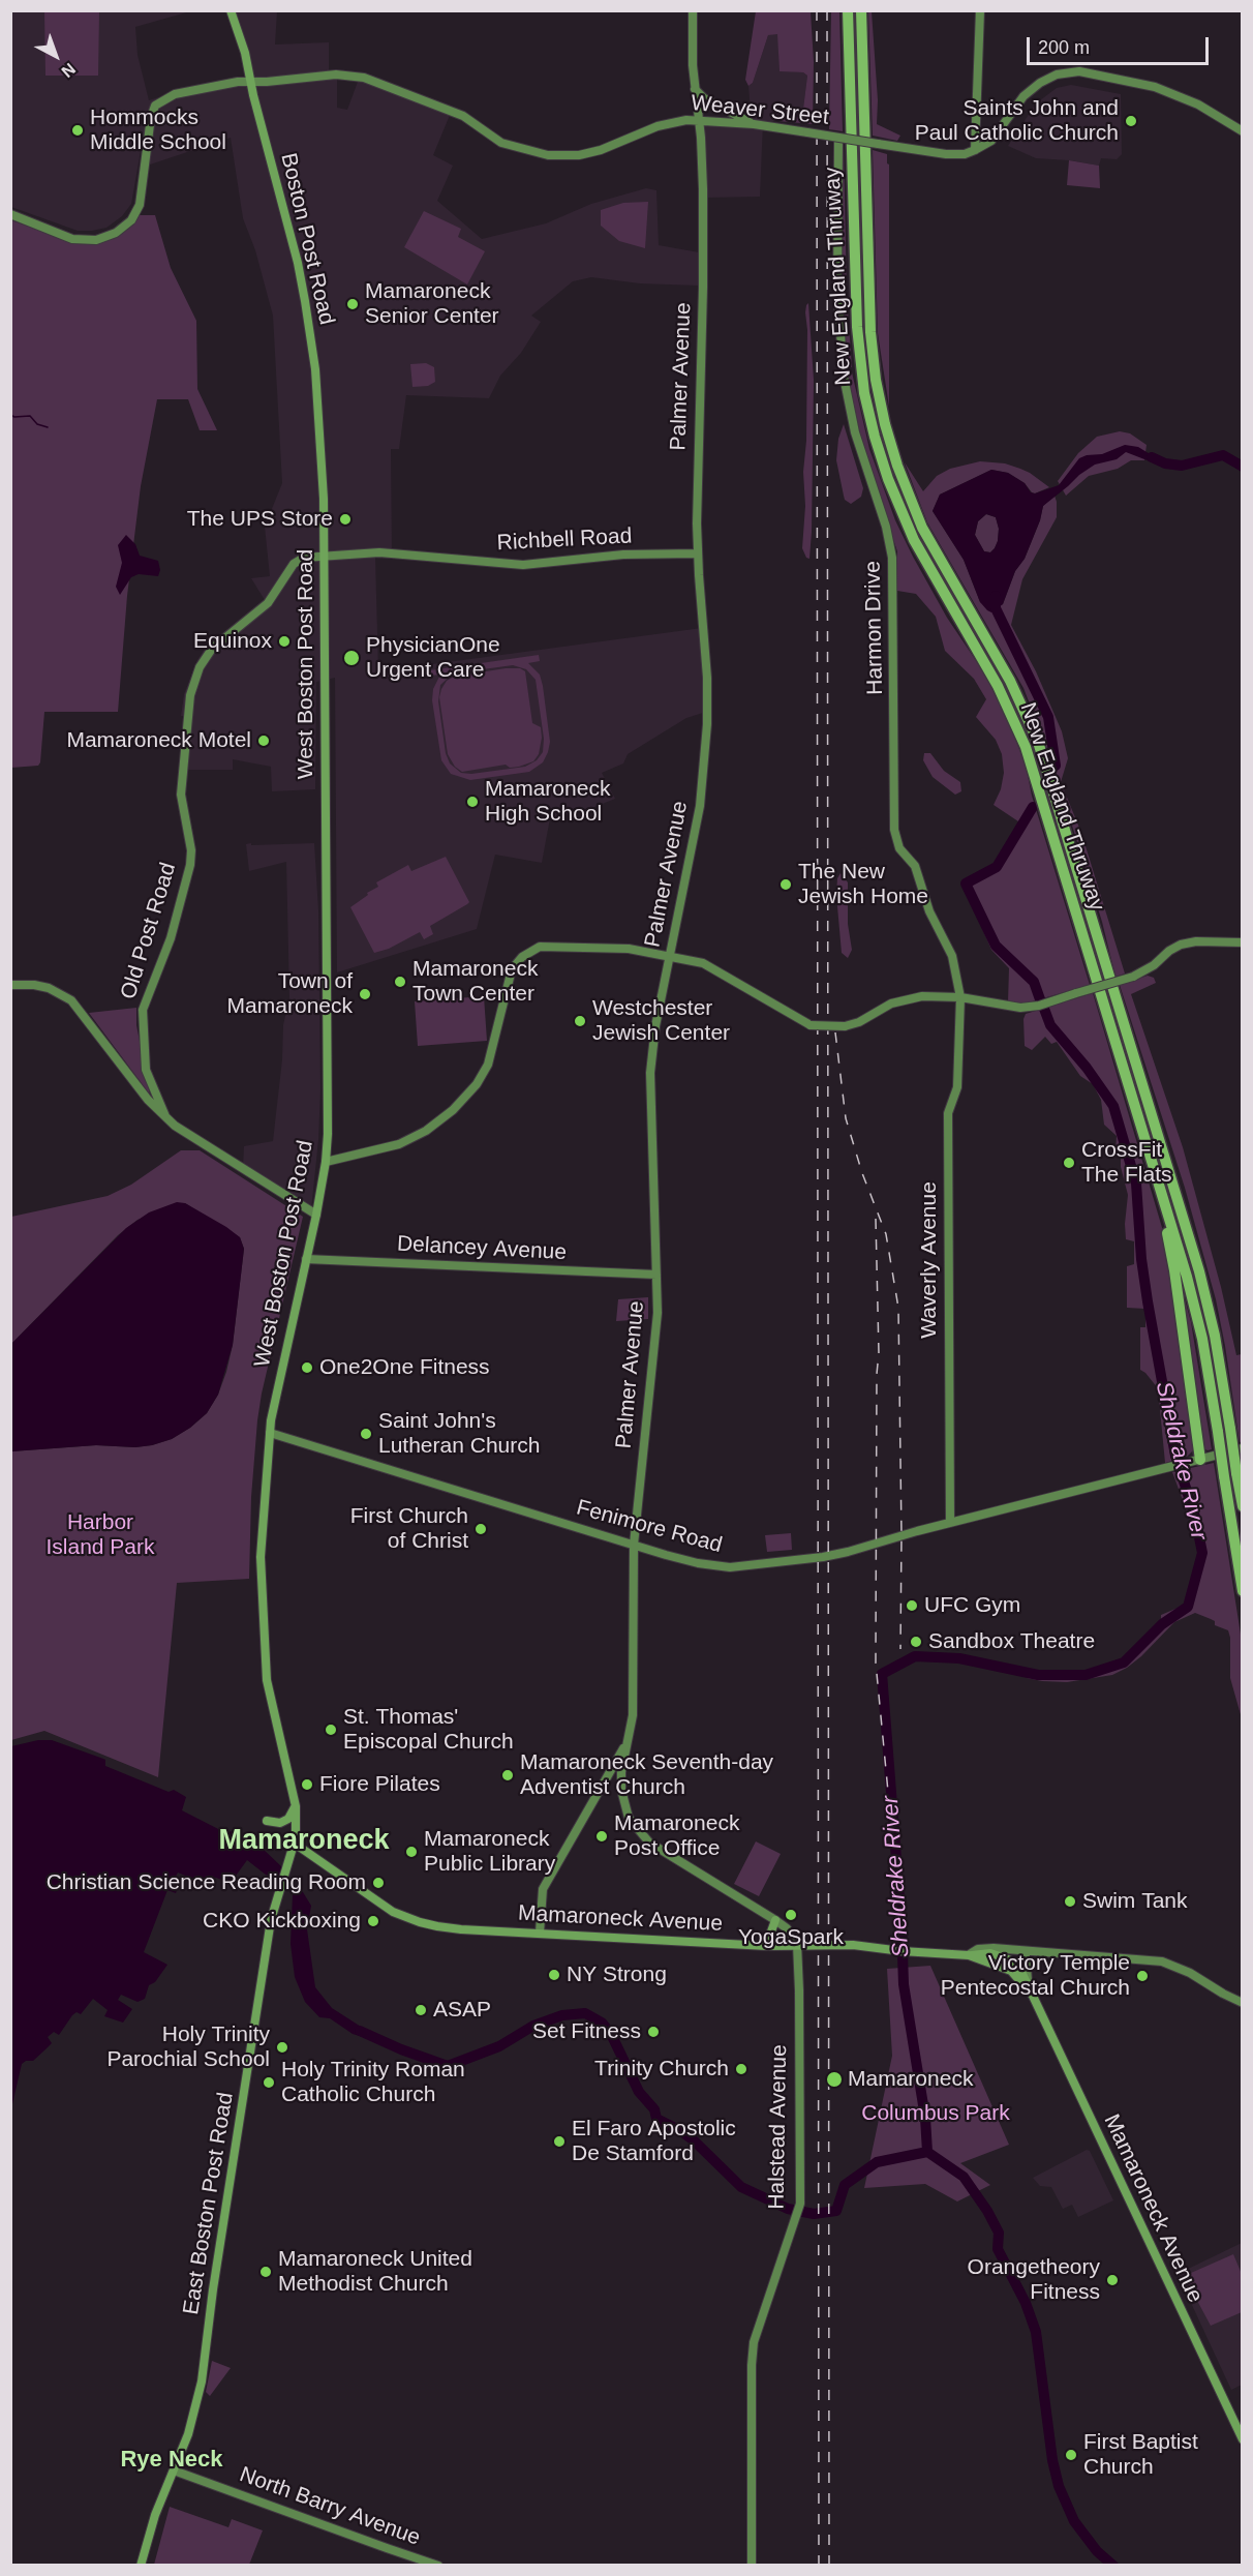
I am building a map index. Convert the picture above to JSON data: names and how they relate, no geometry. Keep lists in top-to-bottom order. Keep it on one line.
{"streets":{"highway":["New England Thruway"],"main road":["Boston Post Road","West Boston Post Road","Mamaroneck Avenue","East Boston Post Road"],"street":["Weaver Street","Palmer Avenue","Richbell Road","Harmon Drive","Old Post Road","Delancey Avenue","Waverly Avenue","Fenimore Road","Halstead Avenue","North Barry Avenue"]},"crossings":[["Weaver Street","Boston Post Road"],["Weaver Street","Palmer Avenue"],["Weaver Street","Harmon Drive"],["Boston Post Road","West Boston Post Road"],["Palmer Avenue","Richbell Road"],["Palmer Avenue","Delancey Avenue"],["Palmer Avenue","Fenimore Road"],["Palmer Avenue","Mamaroneck Avenue"],["Richbell Road","West Boston Post Road"],["Richbell Road","Old Post Road"],["Harmon Drive","Waverly Avenue"],["West Boston Post Road","Old Post Road"],["West Boston Post Road","Delancey Avenue"],["West Boston Post Road","Fenimore Road"],["West Boston Post Road","Mamaroneck Avenue"],["West Boston Post Road","East Boston Post Road"],["Waverly Avenue","Fenimore Road"],["Mamaroneck Avenue","Halstead Avenue"],["Mamaroneck Avenue","East Boston Post Road"],["East Boston Post Road","North Barry Avenue"]],"districts":["Mamaroneck","Rye Neck"],"water":["Sheldrake River"],"parks":["Harbor Island Park","Columbus Park"],"places":["Saints John and Paul Catholic Church","Hommocks Middle School","Mamaroneck Senior Center","The UPS Store","Equinox","PhysicianOne Urgent Care","Mamaroneck Motel","Mamaroneck High School","The New Jewish Home","Mamaroneck Town Center","Town of Mamaroneck","Westchester Jewish Center","CrossFit The Flats","One2One Fitness","Saint John's Lutheran Church","First Church of Christ","UFC Gym","Sandbox Theatre","St. Thomas' Episcopal Church","Mamaroneck Seventh-day Adventist Church","Fiore Pilates","Mamaroneck Post Office","Mamaroneck Public Library","Christian Science Reading Room","Swim Tank","YogaSpark","CKO Kickboxing","NY Strong","Victory Temple Pentecostal Church","ASAP","Set Fitness","Holy Trinity Parochial School","Trinity Church","Mamaroneck","Holy Trinity Roman Catholic Church","El Faro Apostolic De Stamford","Mamaroneck United Methodist Church","Orangetheory Fitness","First Baptist Church"],"scale_bar":"200 m","north":"bottom right"}
